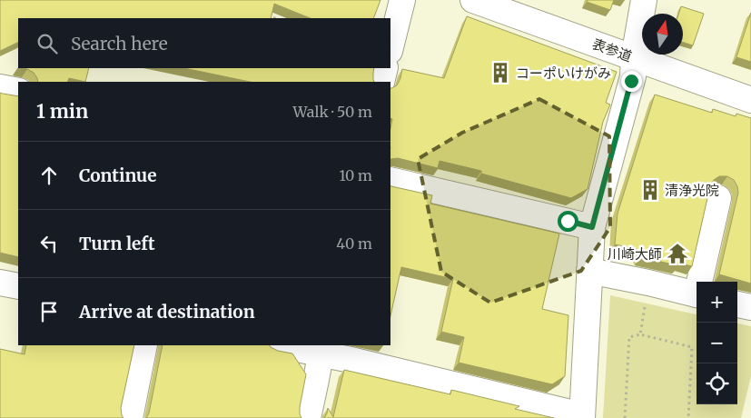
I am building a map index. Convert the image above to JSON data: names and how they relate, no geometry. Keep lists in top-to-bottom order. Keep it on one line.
{"streets":{"street":["表参道"]},"places":{"building":["コーポいけがみ","清浄光院"],"temple":["川崎大師"]},"north":"top","page":{"search":"Search here","heading":["1 min","Walk · 50 m"],"list":[["Continue","10 m"],["Turn left","40 m"],"Arrive at destination"],"map_buttons":["+","−"]}}
